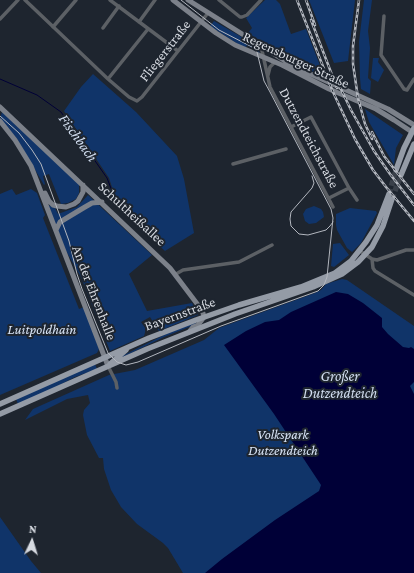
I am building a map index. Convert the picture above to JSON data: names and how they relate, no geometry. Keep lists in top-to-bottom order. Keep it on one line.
{"streets":{"main road":["Regensburger Straße","Schultheißallee","An der Ehrenhalle","Bayernstraße"],"street":["Fliegerstraße","Dutzendteichstraße"]},"crossings":[["Fliegerstraße","Regensburger Straße"],["Regensburger Straße","Dutzendteichstraße"],["Schultheißallee","Bayernstraße"],["An der Ehrenhalle","Bayernstraße"]],"water":["Fischbach","Großer Dutzendteich"],"parks":["Luitpoldhain","Volkspark Dutzendteich"],"north":"top"}
